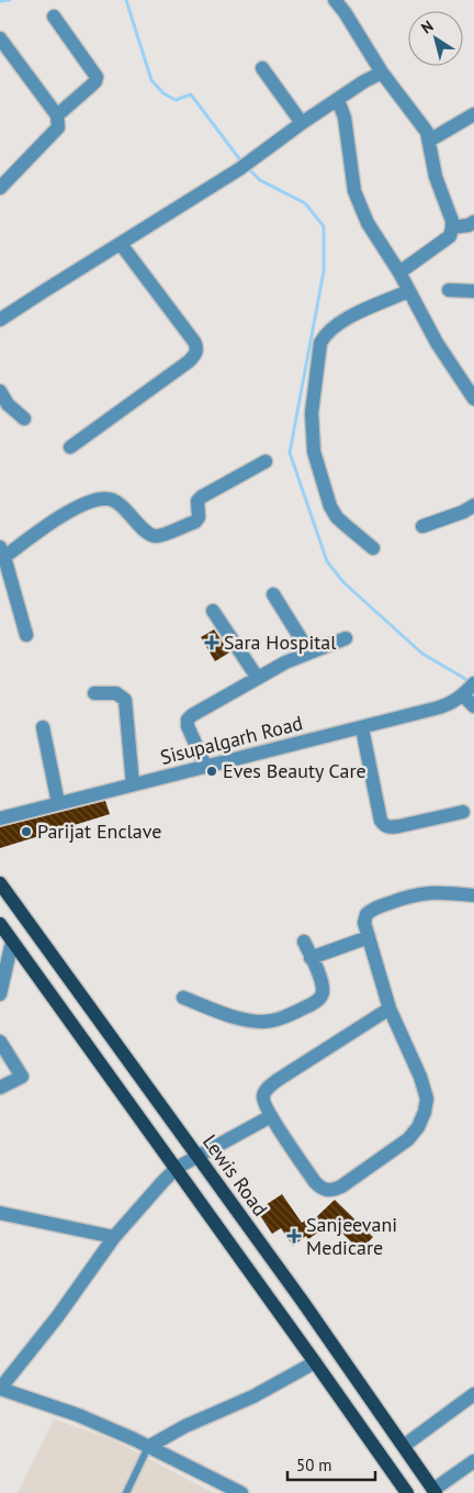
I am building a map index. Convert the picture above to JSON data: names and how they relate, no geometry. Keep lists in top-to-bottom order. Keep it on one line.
{"streets":{"main road":["Lewis Road"],"street":["Sisupalgarh Road"]},"places":{"health":["Sara Hospital","Sanjeevani Medicare"],"other":["Eves Beauty Care","Parijat Enclave"]},"scale_bar":"50 m","north":"top left"}
